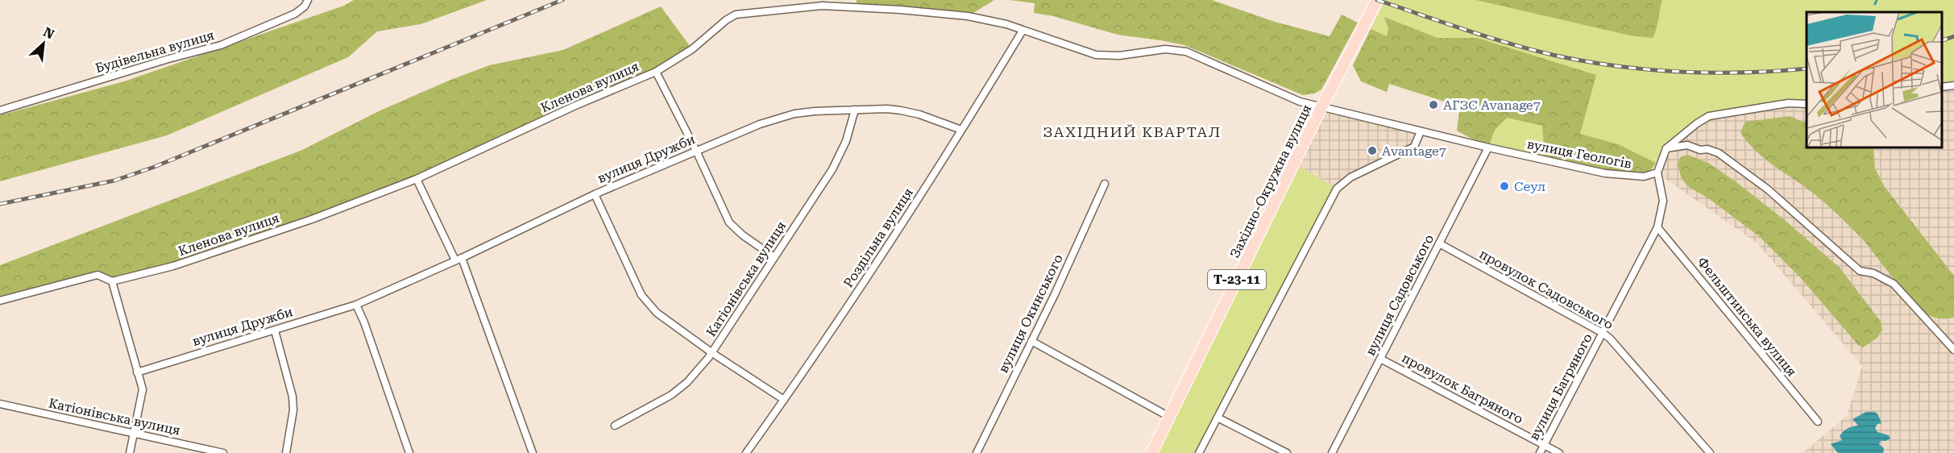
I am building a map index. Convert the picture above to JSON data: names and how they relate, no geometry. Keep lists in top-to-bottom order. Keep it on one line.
{"streets":{"main road":["Західно-Окружна вулиця","Т-23-11"],"street":["Будівельна вулиця","Кленова вулиця","вулиця Геологів","вулиця Дружби","Роздільна вулиця","Катіонівська вулиця","провулок Садовського","вулиця Садовського","вулиця Окинського","Фельштинська вулиця","вулиця Багряного","провулок Багряного"]},"crossings":[["Кленова вулиця","вулиця Геологів"],["Кленова вулиця","Західно-Окружна вулиця"],["Кленова вулиця","Роздільна вулиця"],["вулиця Геологів","Західно-Окружна вулиця"],["вулиця Геологів","вулиця Садовського"],["вулиця Геологів","вулиця Багряного"],["вулиця Дружби","Роздільна вулиця"],["вулиця Дружби","Катіонівська вулиця"],["провулок Садовського","вулиця Садовського"],["провулок Садовського","вулиця Багряного"],["вулиця Садовського","провулок Багряного"],["Фельштинська вулиця","вулиця Багряного"],["вулиця Багряного","провулок Багряного"]],"districts":["ЗАХІДНИЙ КВАРТАЛ"],"places":["АГЗС Avanage7","Avantage7","Сеул"],"north":"top right"}
